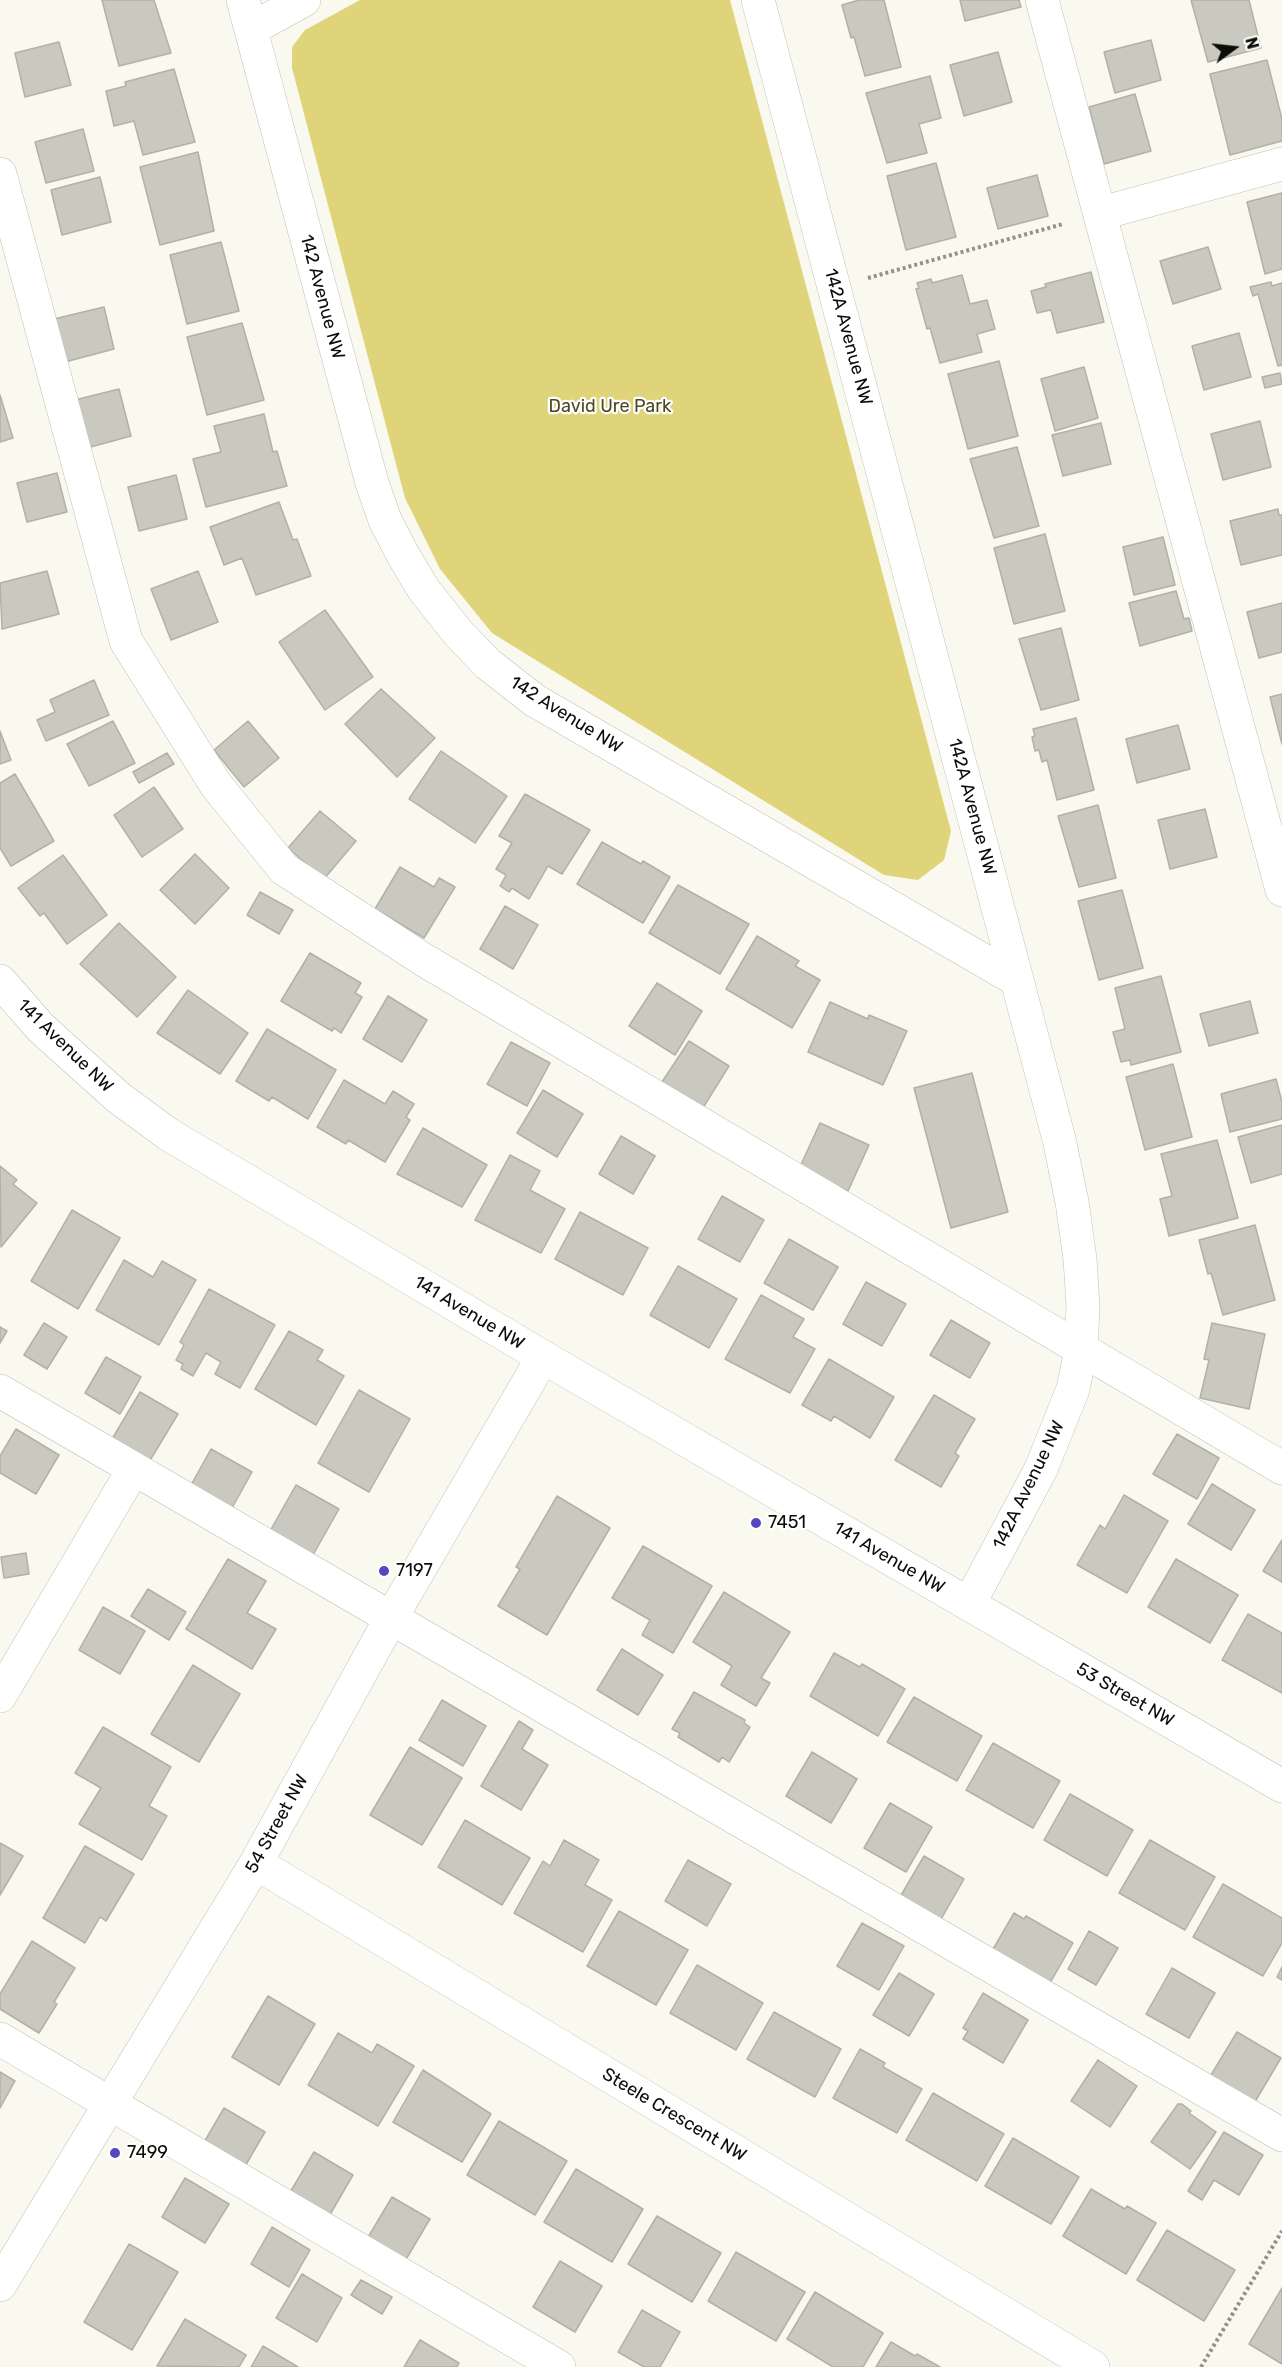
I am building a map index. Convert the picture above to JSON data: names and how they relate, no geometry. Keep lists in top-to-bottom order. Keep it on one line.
{"streets":{"street":["142 Avenue NW","142A Avenue NW","141 Avenue NW","53 Street NW","54 Street NW","Steele Crescent NW"]},"crossings":[["142 Avenue NW","142A Avenue NW"],["142A Avenue NW","141 Avenue NW"],["142A Avenue NW","53 Street NW"],["141 Avenue NW","53 Street NW"],["141 Avenue NW","54 Street NW"],["54 Street NW","Steele Crescent NW"]],"parks":["David Ure Park"],"places":["7451","7197","7499"],"north":"right"}
